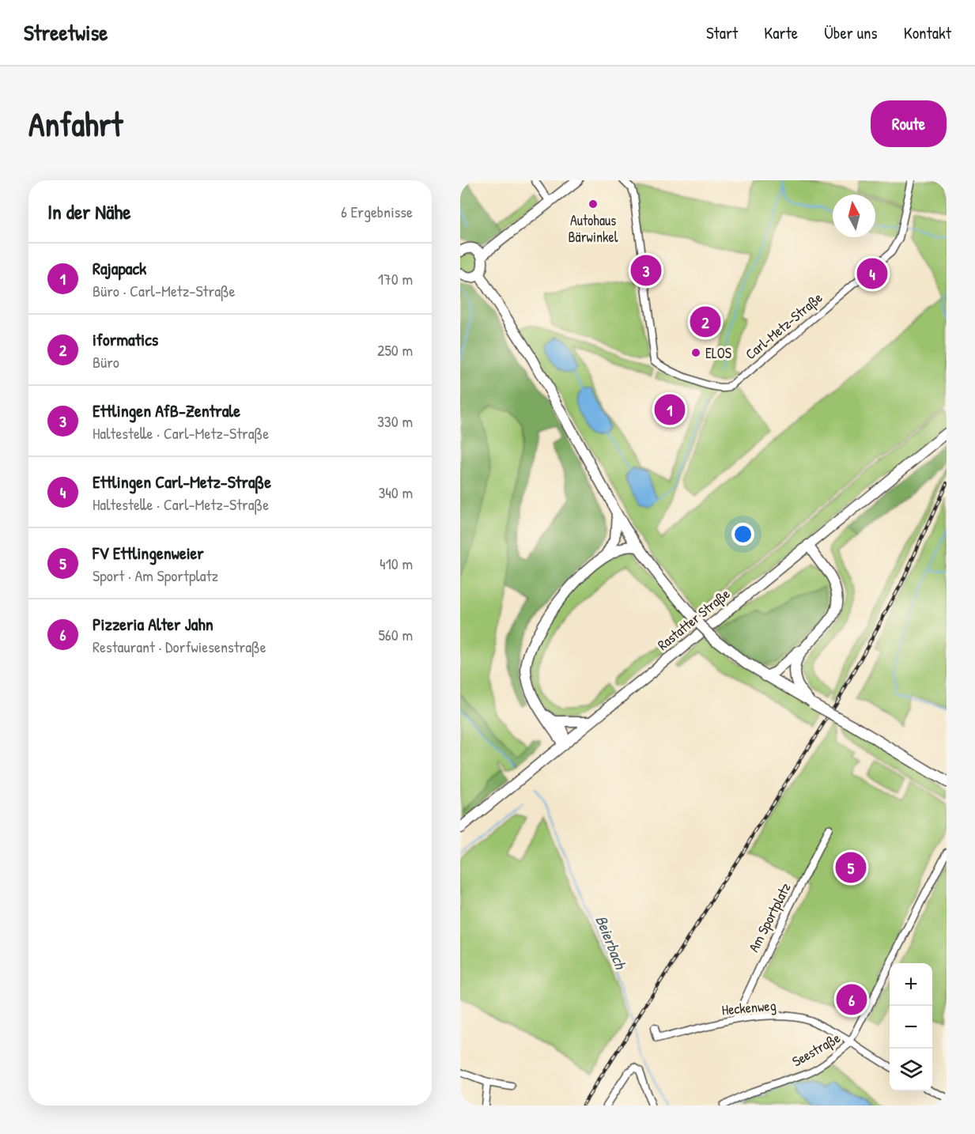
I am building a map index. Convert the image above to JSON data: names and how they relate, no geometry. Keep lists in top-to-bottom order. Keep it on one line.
{"streets":{"main road":["Rastatter Straße"],"street":["Carl-Metz-Straße","Am Sportplatz","Heckenweg","Seestraße"]},"crossings":[["Am Sportplatz","Heckenweg"],["Heckenweg","Seestraße"]],"water":["Beierbach"],"places":["Autohaus Bärwinkel","ELOS"],"north":"top","page":{"header":"Streetwise","nav":["Start","Karte","Über uns","Kontakt"],"buttons":"Route","title":"Anfahrt","heading":["In der Nähe","6 Ergebnisse"],"list":[{"mark":"1","name":"Rajapack","note":"Büro · Carl-Metz-Straße","value":"170 m"},{"mark":"2","name":"iformatics","note":"Büro","value":"250 m"},{"mark":"3","name":"Ettlingen AfB-Zentrale","note":"Haltestelle · Carl-Metz-Straße","value":"330 m"},{"mark":"4","name":"Ettlingen Carl-Metz-Straße","note":"Haltestelle · Carl-Metz-Straße","value":"340 m"},{"mark":"5","name":"FV Ettlingenweier","note":"Sport · Am Sportplatz","value":"410 m"},{"mark":"6","name":"Pizzeria Alter Jahn","note":"Restaurant · Dorfwiesenstraße","value":"560 m"}],"pins":["3","4","2","1","5","6"],"map_buttons":["+","−"]}}
